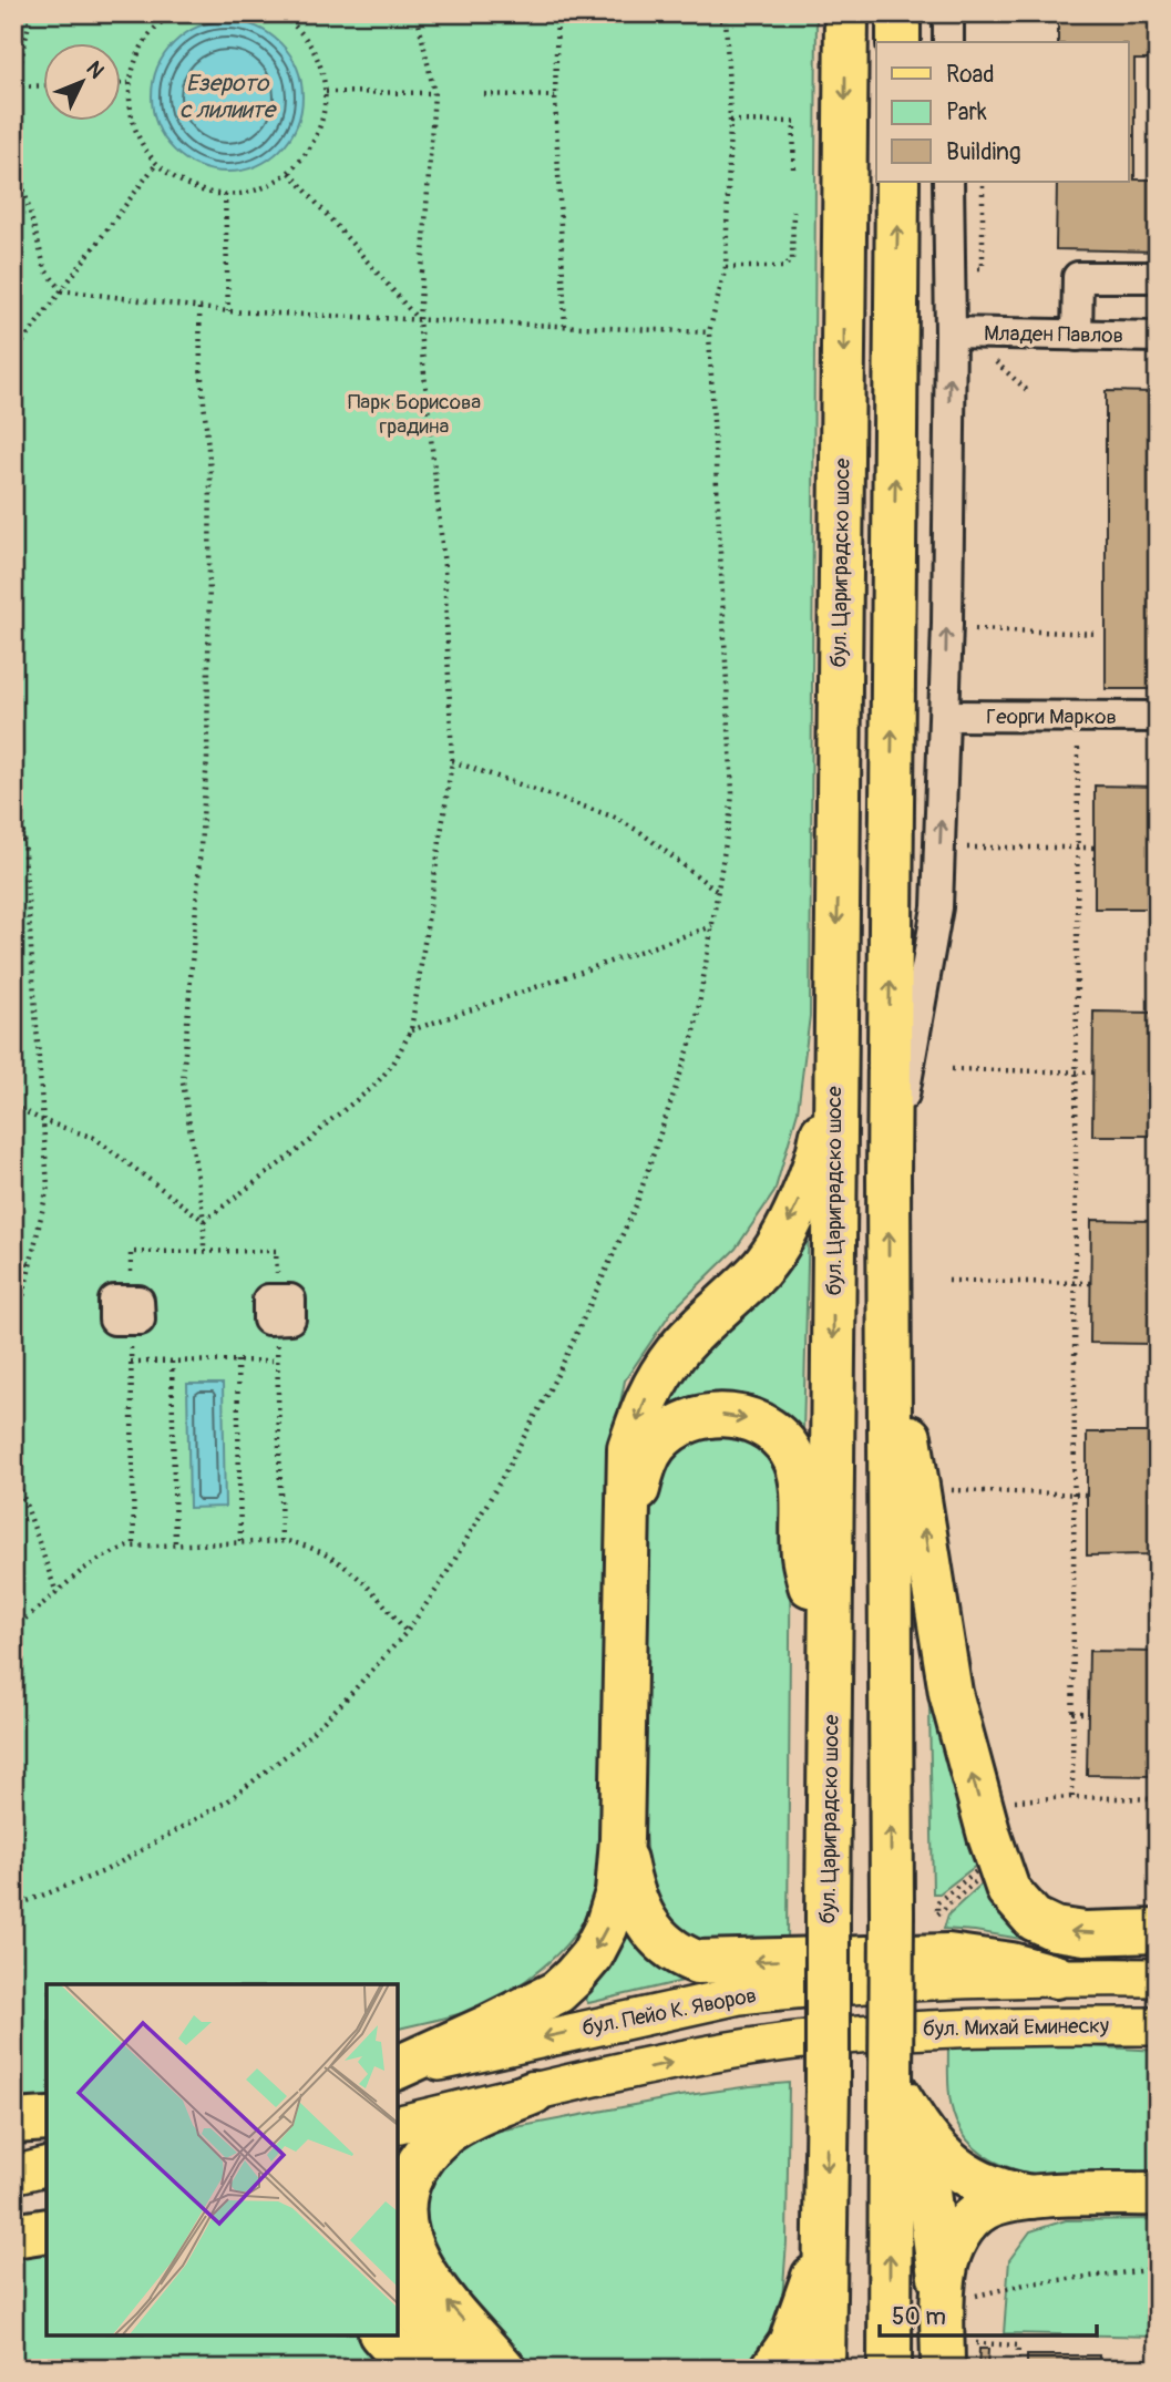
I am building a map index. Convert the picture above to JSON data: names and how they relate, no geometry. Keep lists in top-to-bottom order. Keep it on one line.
{"streets":{"highway":["бул. Цариградско шосе"],"main road":["бул. Пейо К. Яворов","бул. Михай Еминеску"],"street":["Младен Павлов","Георги Марков"]},"one_way":["бул. Пейо К. Яворов","бул. Михай Еминеску"],"water":["Езерото с лилиите"],"parks":["Парк Борисова градина"],"legend":["Road","Park","Building"],"scale_bar":"50 m","north":"top right"}
